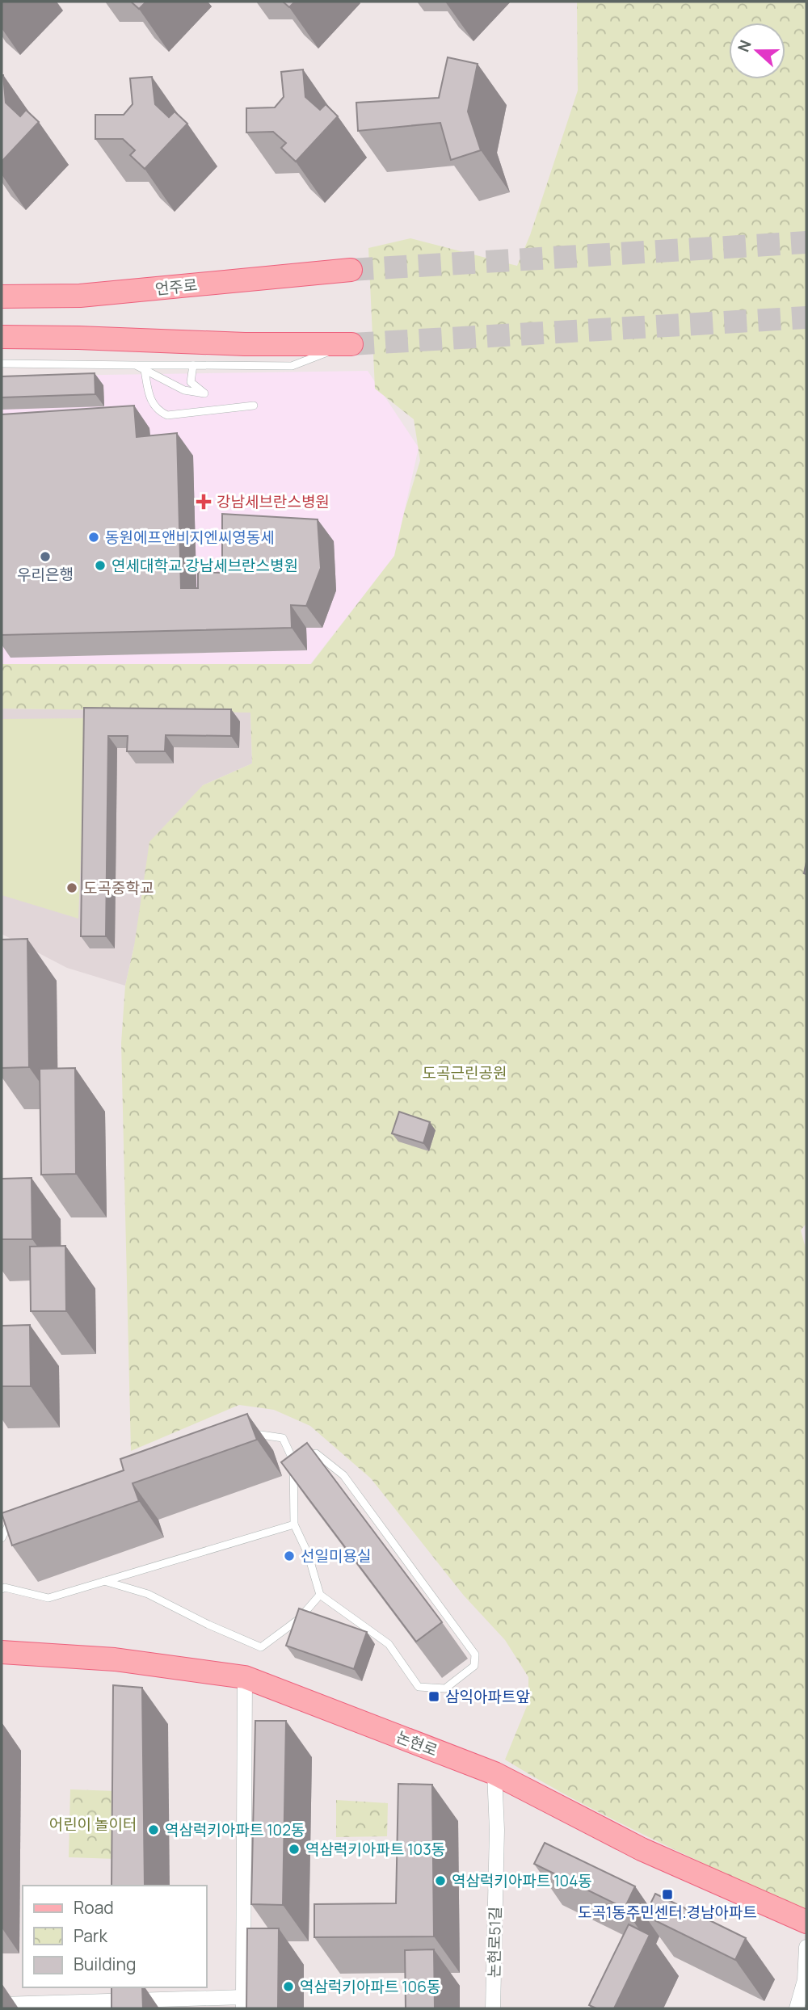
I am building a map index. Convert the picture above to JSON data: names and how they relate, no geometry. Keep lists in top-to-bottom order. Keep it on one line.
{"streets":{"main road":["언주로","논현로"],"street":["논현로51길"]},"crossings":[["논현로","논현로51길"]],"parks":["도곡근린공원","어린이 놀이터"],"places":{"health":["강남세브란스병원"],"other":["동원에프앤비지엔씨영동세","우리은행","연세대학교 강남세브란스병원","도곡중학교","선일미용실","역삼럭키아파트 102동","역삼럭키아파트 103동","역삼럭키아파트 104동","역삼럭키아파트 106동"],"transit":["삼익아파트앞","도곡1동주민센터.경남아파트"]},"legend":["Road","Park","Building"],"north":"left"}
